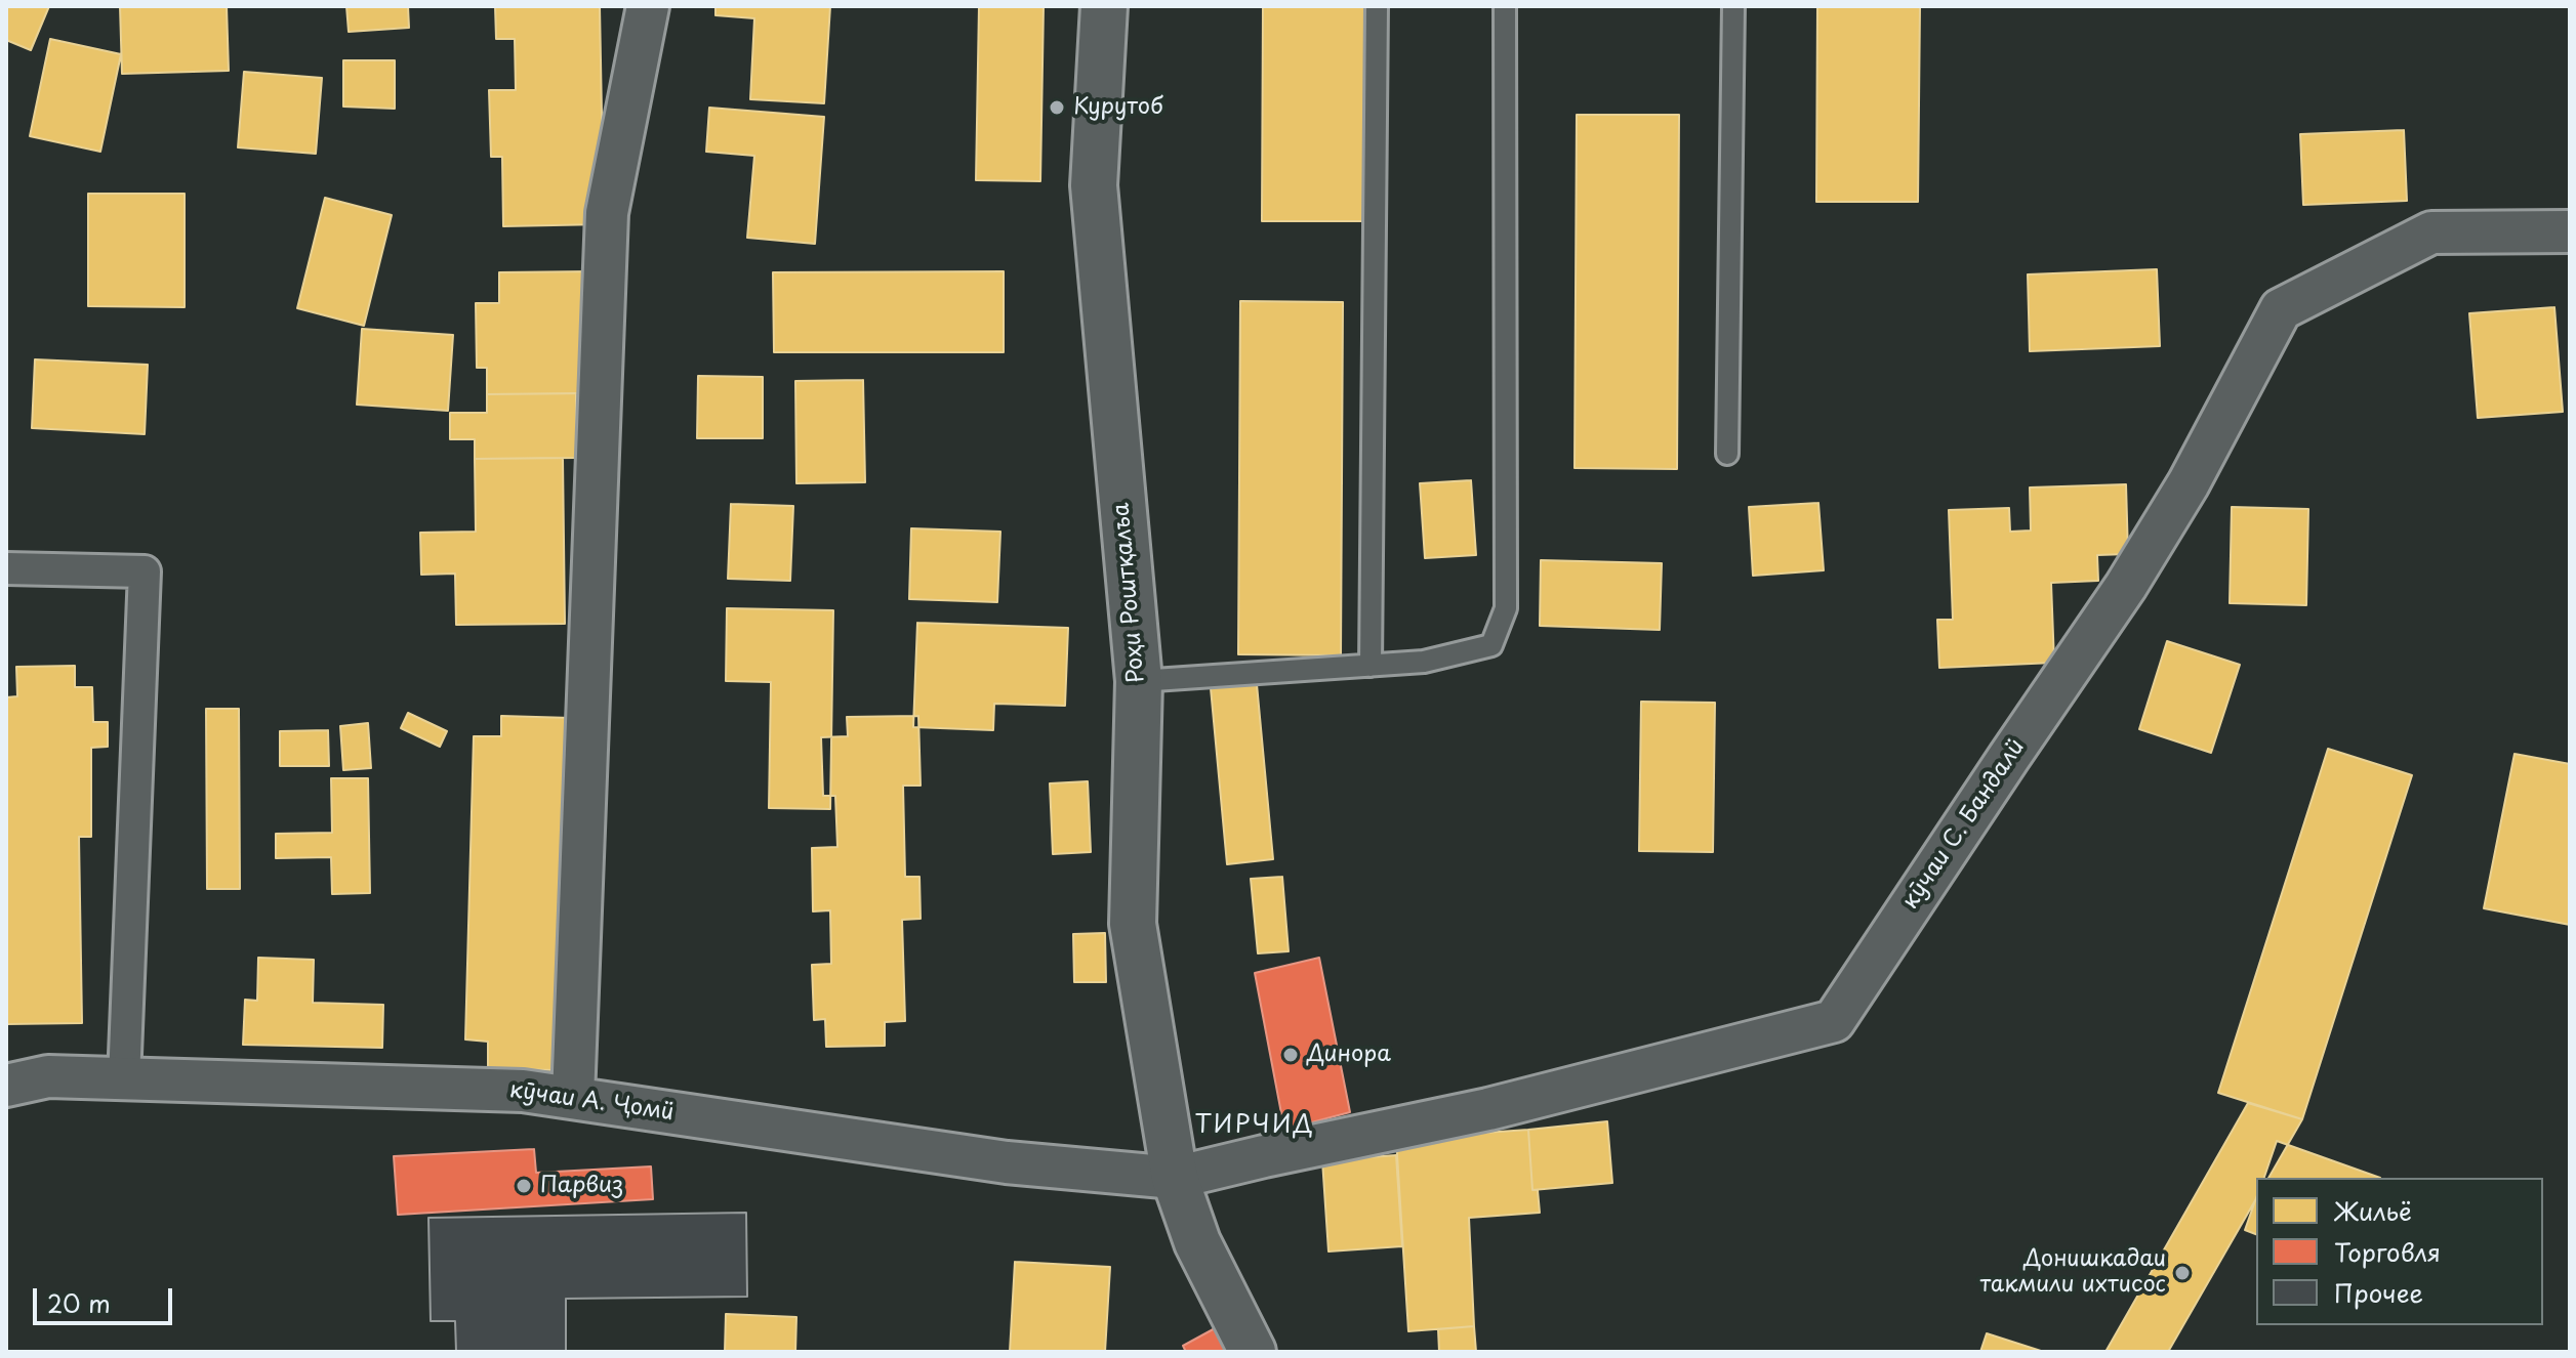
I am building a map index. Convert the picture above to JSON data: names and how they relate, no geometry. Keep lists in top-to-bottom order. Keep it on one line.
{"streets":{"main road":["Роҳи Роштқалъа"],"street":["кӯчаи С. Бандалӣ","кӯчаи А. Ҷомӣ"]},"crossings":[["Роҳи Роштқалъа","кӯчаи С. Бандалӣ"],["Роҳи Роштқалъа","кӯчаи А. Ҷомӣ"],["кӯчаи С. Бандалӣ","кӯчаи А. Ҷомӣ"]],"districts":["ТИРЧИД"],"places":["Курутоб","Динора","Парвиз","Донишкадаи такмили ихтисос"],"legend":["Жильё","Торговля","Прочее"],"scale_bar":"20 m"}
